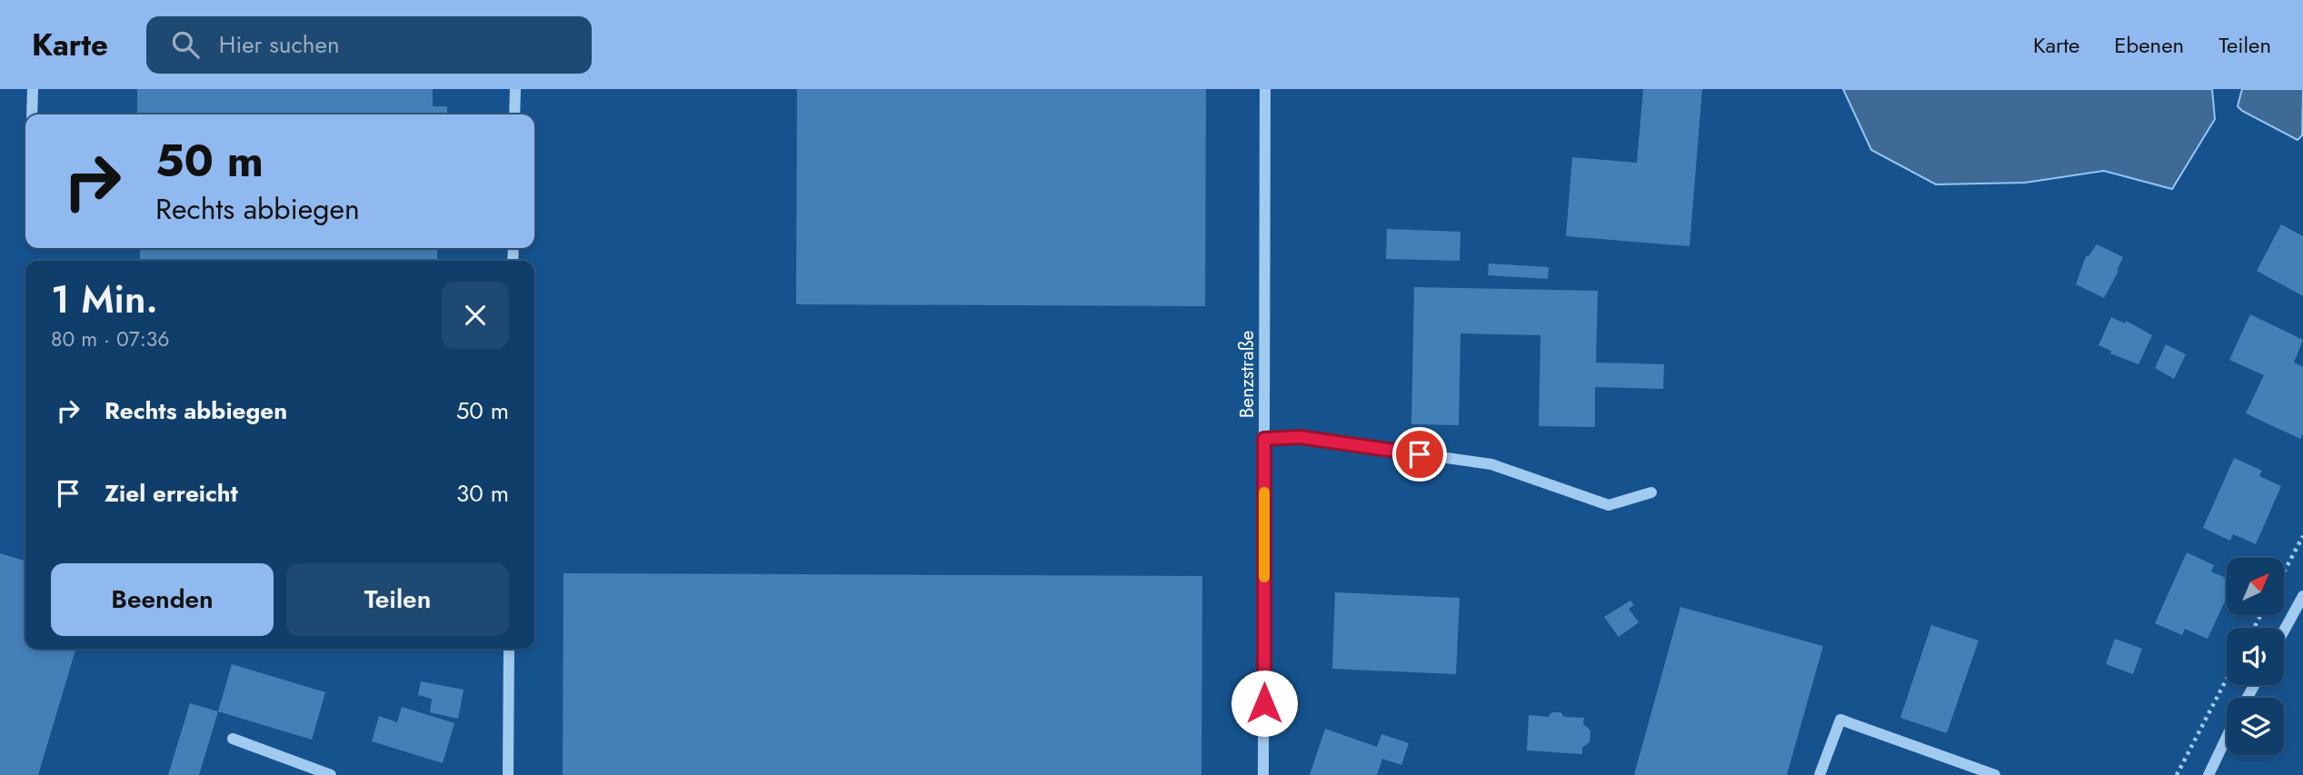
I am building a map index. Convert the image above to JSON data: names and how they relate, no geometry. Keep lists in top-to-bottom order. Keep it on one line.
{"streets":{"street":["Benzstraße"]},"north":"top right","page":{"header":"Karte","search":"Hier suchen","nav":["Karte","Ebenen","Teilen"],"turn":["50 m","Rechts abbiegen"],"heading":["1 Min.","80 m · 07:36"],"list":[{"name":"Rechts abbiegen","value":"50 m"},{"name":"Ziel erreicht","value":"30 m"}],"buttons":["Beenden","Teilen"]}}
